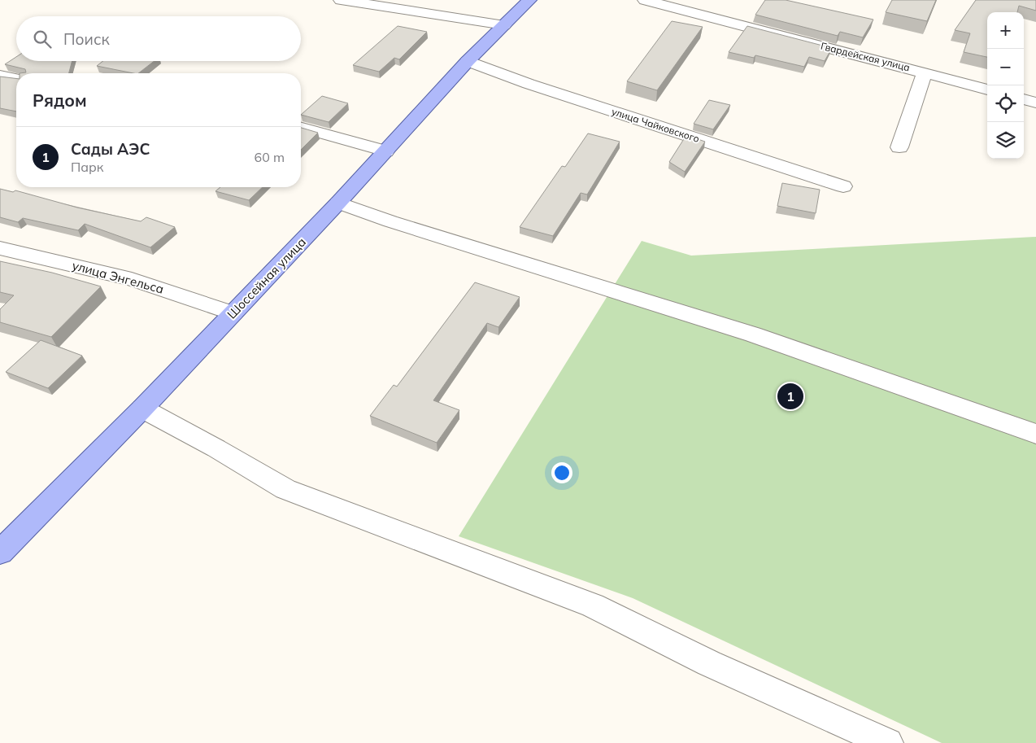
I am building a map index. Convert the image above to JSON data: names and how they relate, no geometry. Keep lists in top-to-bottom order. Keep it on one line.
{"streets":{"main road":["Шоссейная улица"],"street":["Гвардейская улица","улица Чайковского","улица Энгельса"]},"crossings":[["улица Чайковского","Шоссейная улица"],["улица Энгельса","Шоссейная улица"]],"page":{"map_buttons":["+","−"],"search":"Поиск","heading":"Рядом","list":[{"mark":"1","name":"Сады АЭС","note":"Парк","value":"60 m"}],"pins":"1"}}
